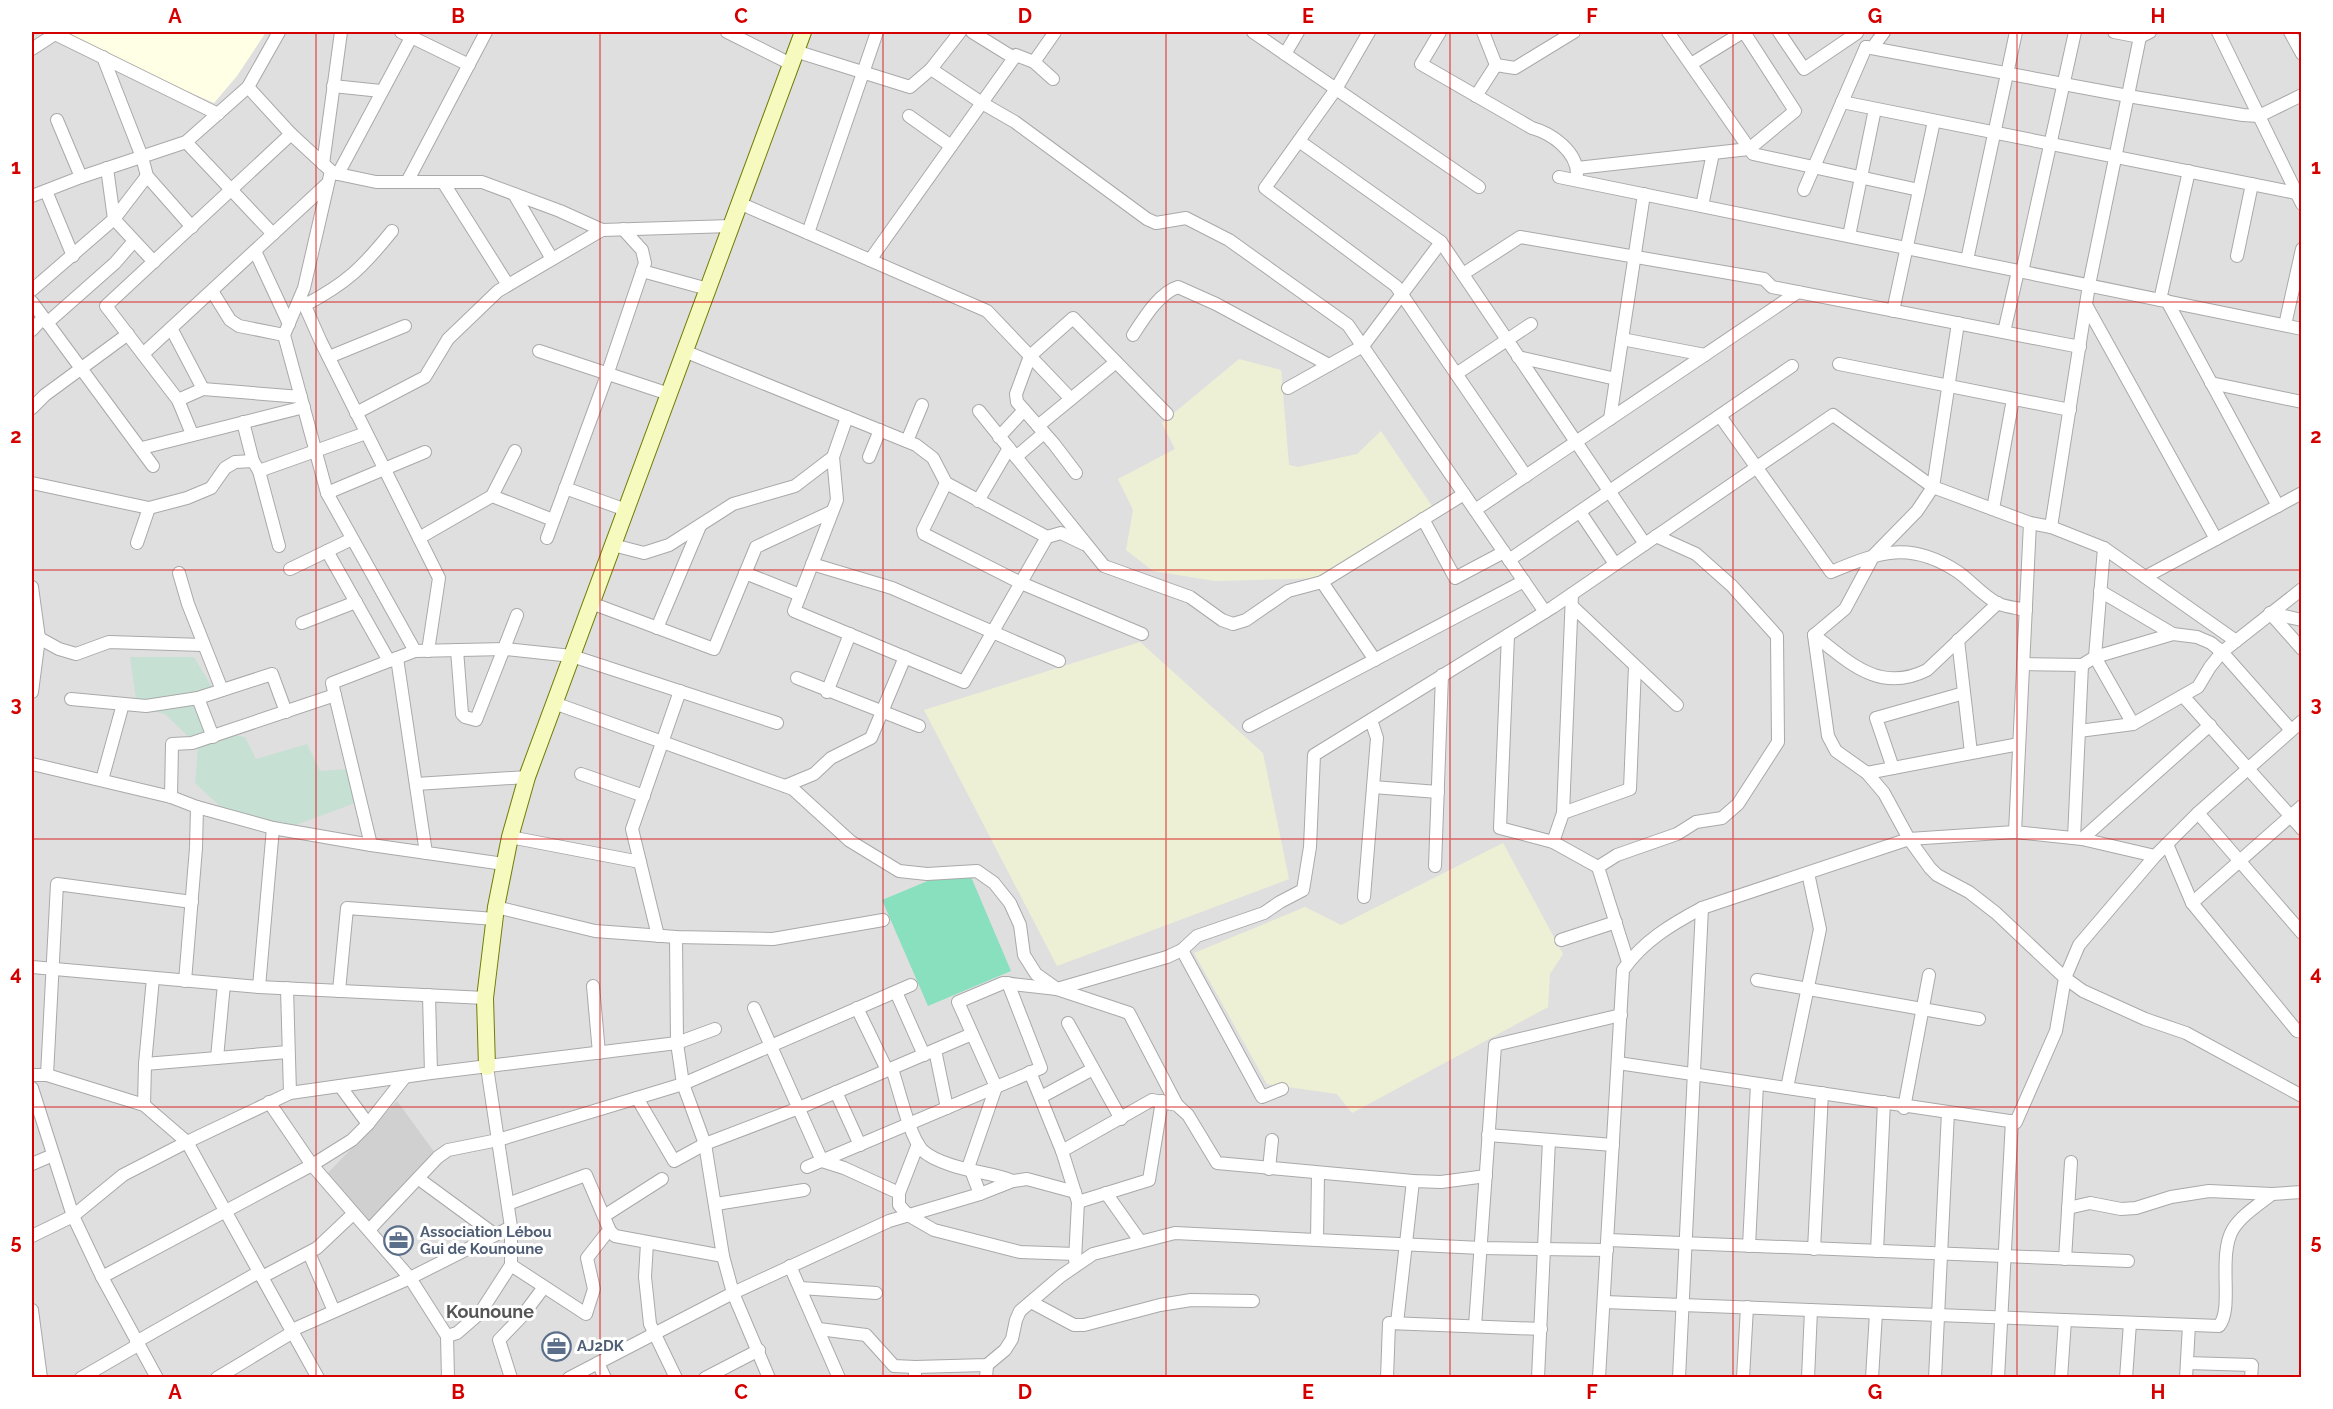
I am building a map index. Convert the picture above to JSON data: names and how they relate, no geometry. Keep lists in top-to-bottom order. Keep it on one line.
{"districts":["Kounoune"],"places":{"office":["Association Lébou Gui de Kounoune","AJ2DK"]},"grid":{"columns":["A","B","C","D","E","F","G","H"],"rows":["1","2","3","4","5"]}}
